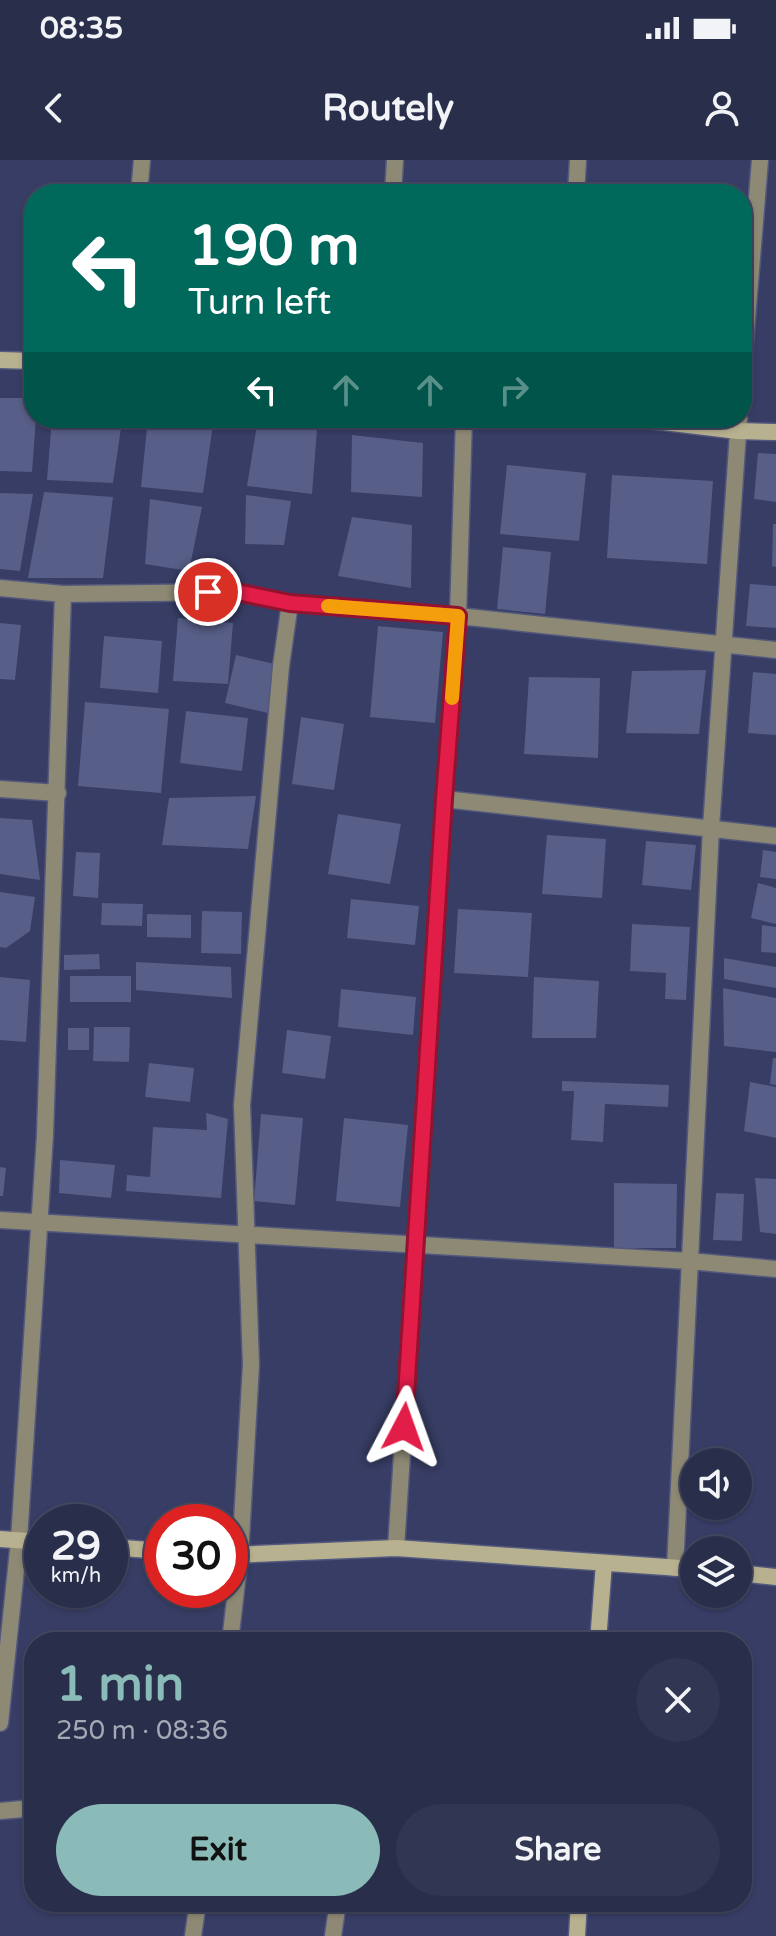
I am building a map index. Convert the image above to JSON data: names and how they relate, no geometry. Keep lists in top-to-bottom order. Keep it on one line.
{"page":{"status":"08:35","header":"Routely","turn":["190 m","Turn left"],"speed":"29 km/h","limit":"30","heading":["1 min","250 m · 08:36"],"buttons":["Exit","Share"]}}
